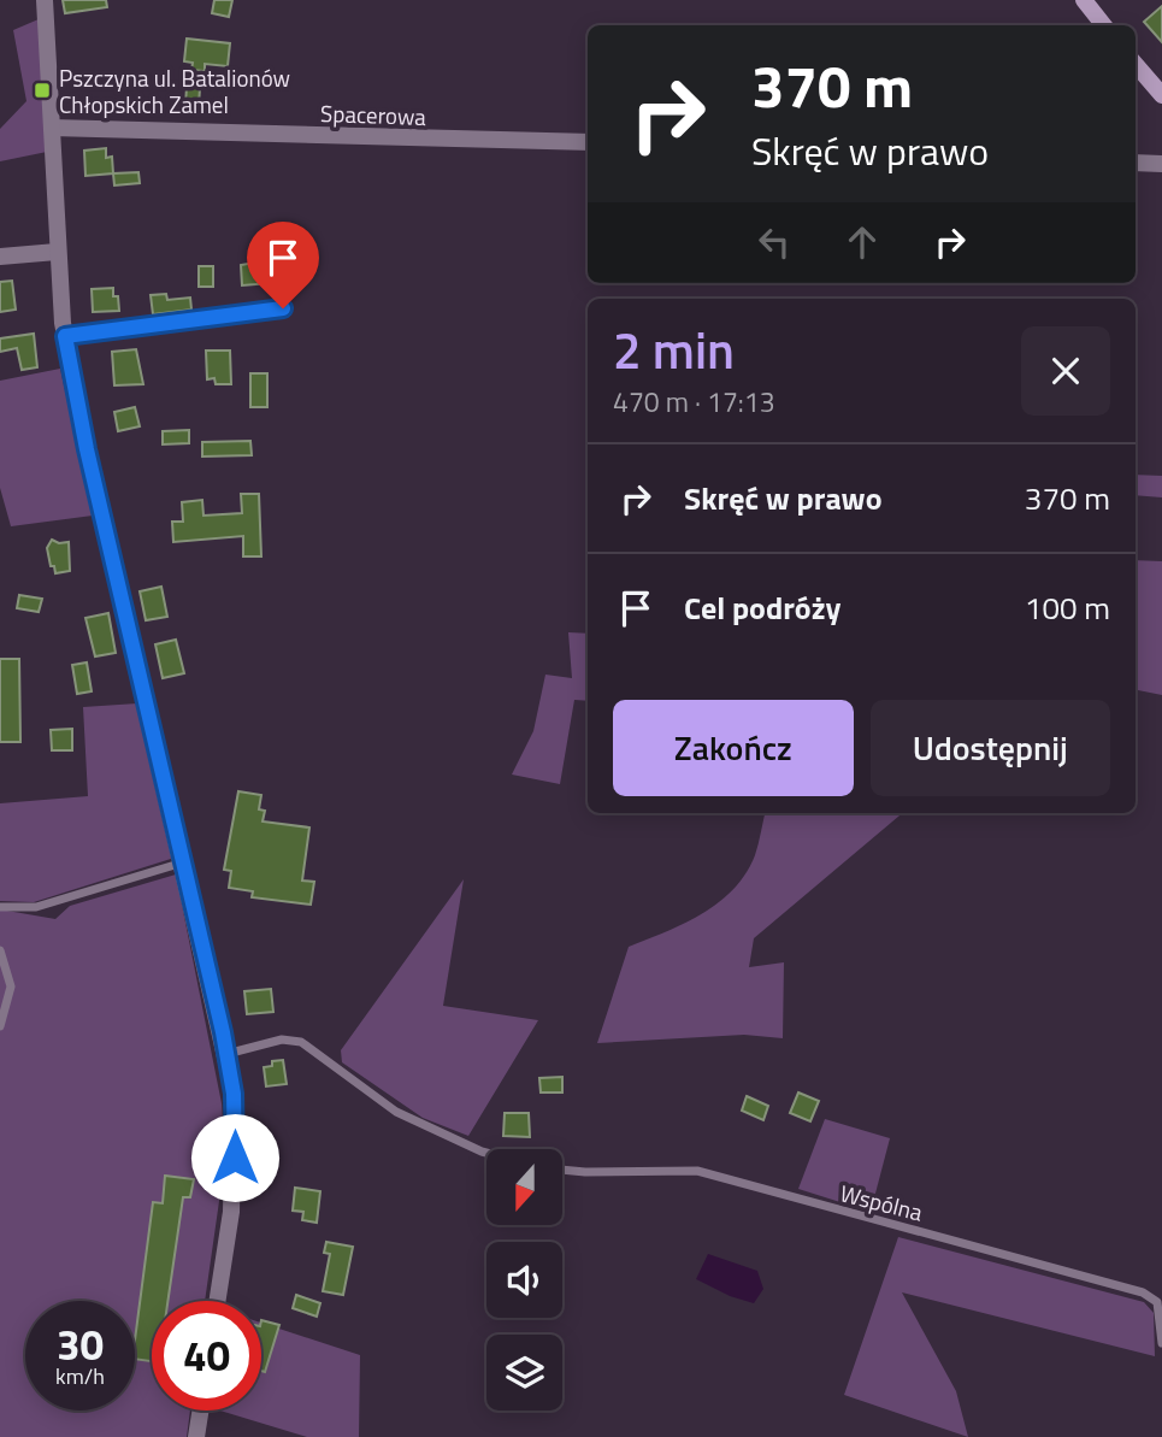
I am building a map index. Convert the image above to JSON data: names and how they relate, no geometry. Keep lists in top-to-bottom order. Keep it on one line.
{"streets":{"street":["Spacerowa"],"lane":["Wspólna"]},"places":{"transit":["Pszczyna ul. Batalionów Chłopskich Zamel"]},"north":"bottom","page":{"turn":["370 m","Skręć w prawo"],"heading":["2 min","470 m · 17:13"],"list":[{"name":"Skręć w prawo","value":"370 m"},{"name":"Cel podróży","value":"100 m"}],"buttons":["Zakończ","Udostępnij"],"speed":"30 km/h","limit":"40"}}
